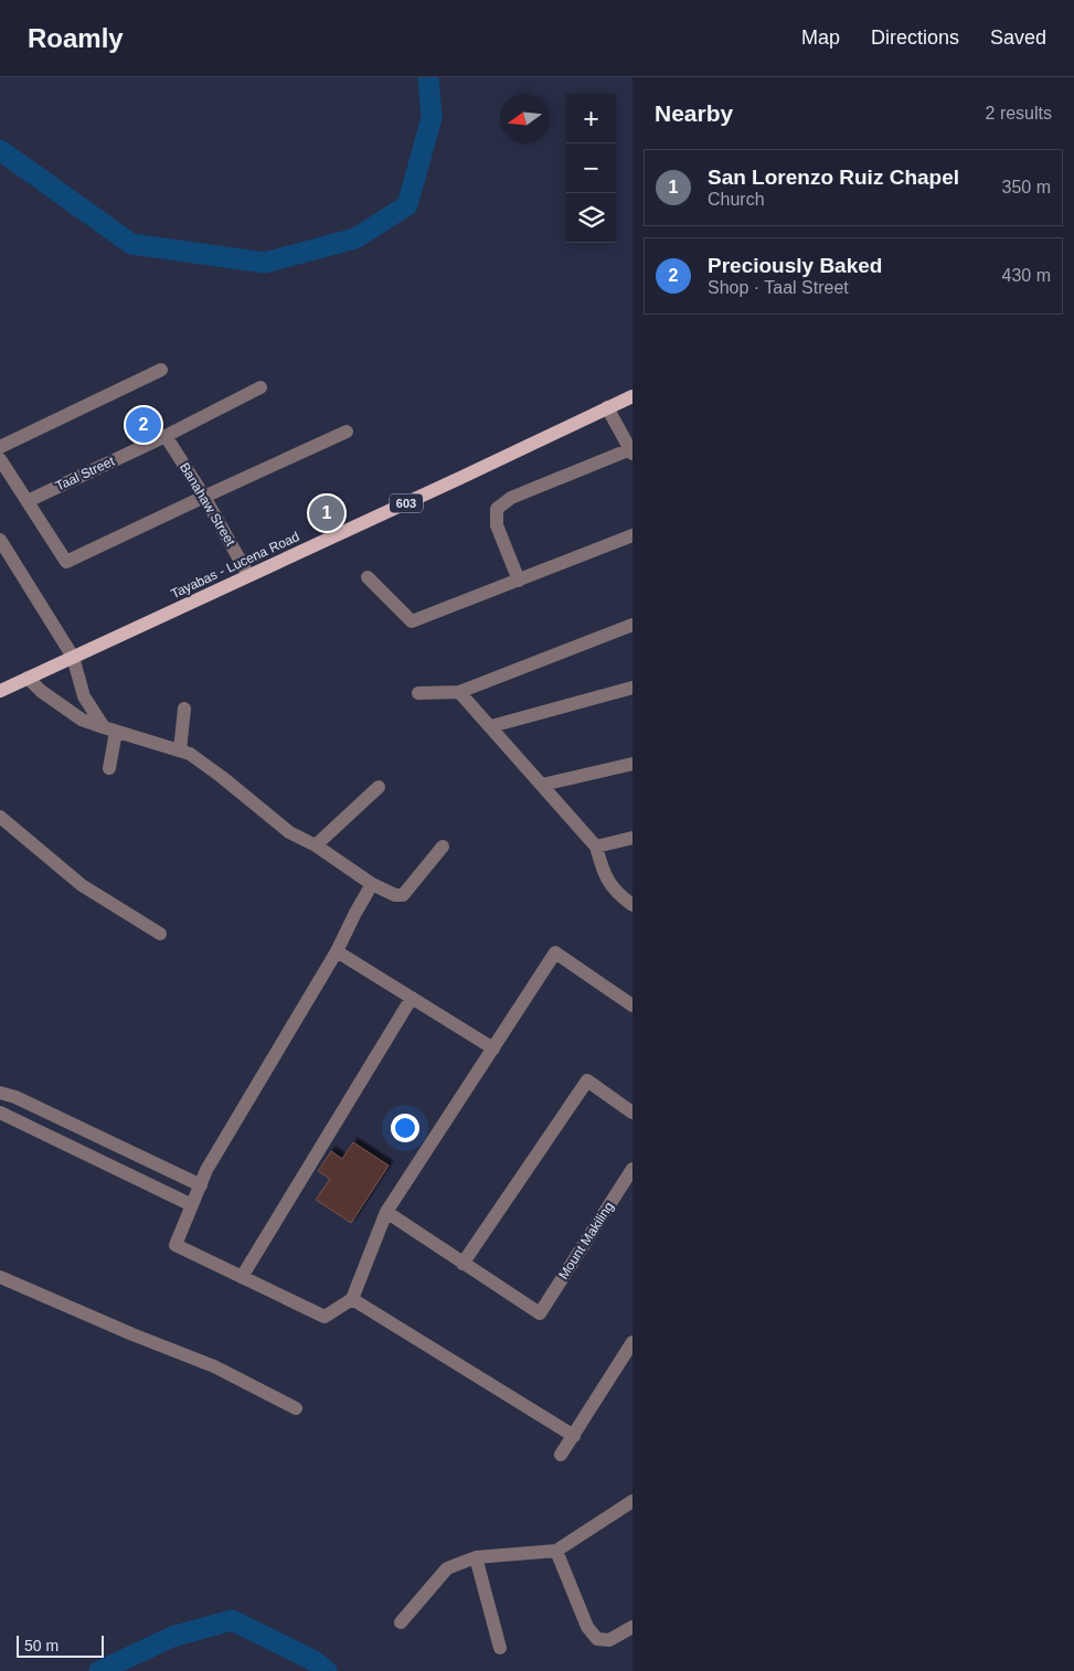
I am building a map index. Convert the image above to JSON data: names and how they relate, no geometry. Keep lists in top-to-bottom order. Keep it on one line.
{"streets":{"main road":["603","Tayabas - Lucena Road"],"street":["Taal Street","Banahaw Street","Mount Makiling"]},"crossings":[["Taal Street","Banahaw Street"],["Banahaw Street","Tayabas - Lucena Road"]],"scale_bar":"50 m","north":"left","page":{"header":"Roamly","nav":["Map","Directions","Saved"],"heading":["Nearby","2 results"],"map_buttons":["+","−"],"list":[{"mark":"1","name":"San Lorenzo Ruiz Chapel","note":"Church","value":"350 m"},{"mark":"2","name":"Preciously Baked","note":"Shop · Taal Street","value":"430 m"}],"pins":["2","1"],"scale":"50 m"}}
